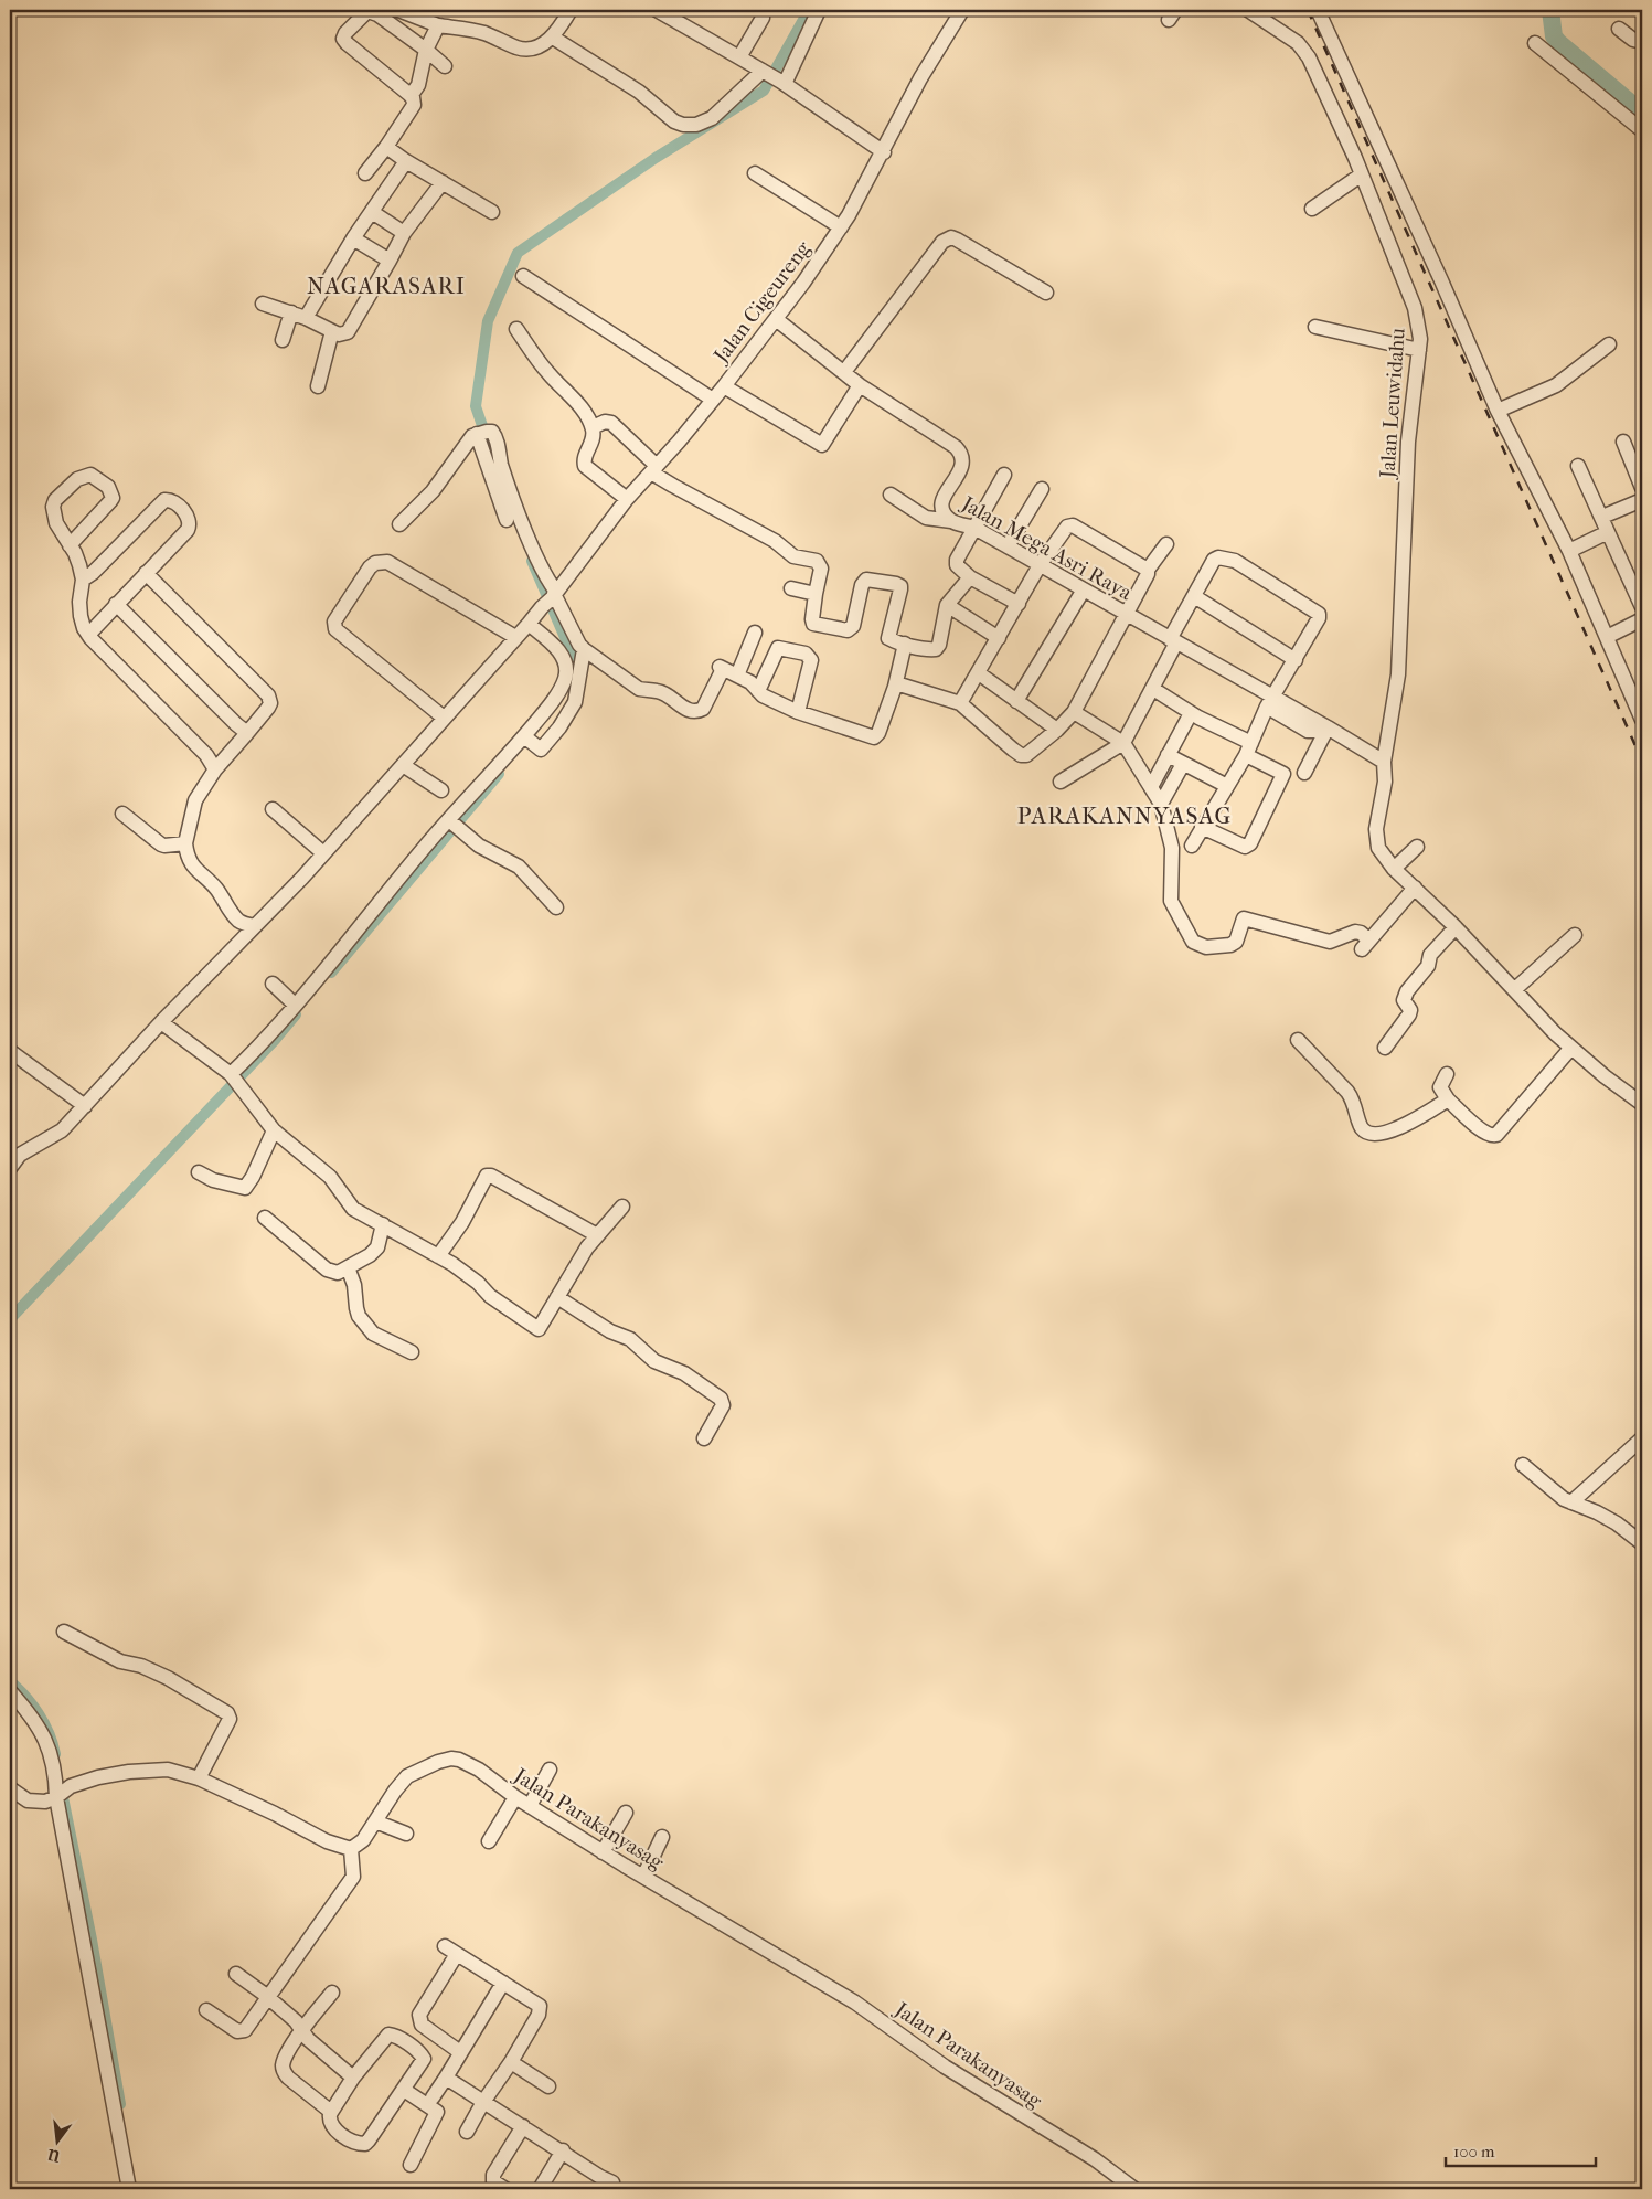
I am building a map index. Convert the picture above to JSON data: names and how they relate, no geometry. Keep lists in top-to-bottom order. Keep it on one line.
{"streets":{"street":["Jalan Cigeureng","Jalan Leuwidahu","Jalan Mega Asri Raya","Jalan Parakanyasag"]},"crossings":[["Jalan Cigeureng","Jalan Mega Asri Raya"],["Jalan Leuwidahu","Jalan Mega Asri Raya"]],"districts":["NAGARASARI","PARAKANNYASAG"],"scale_bar":"100 m","north":"bottom"}
